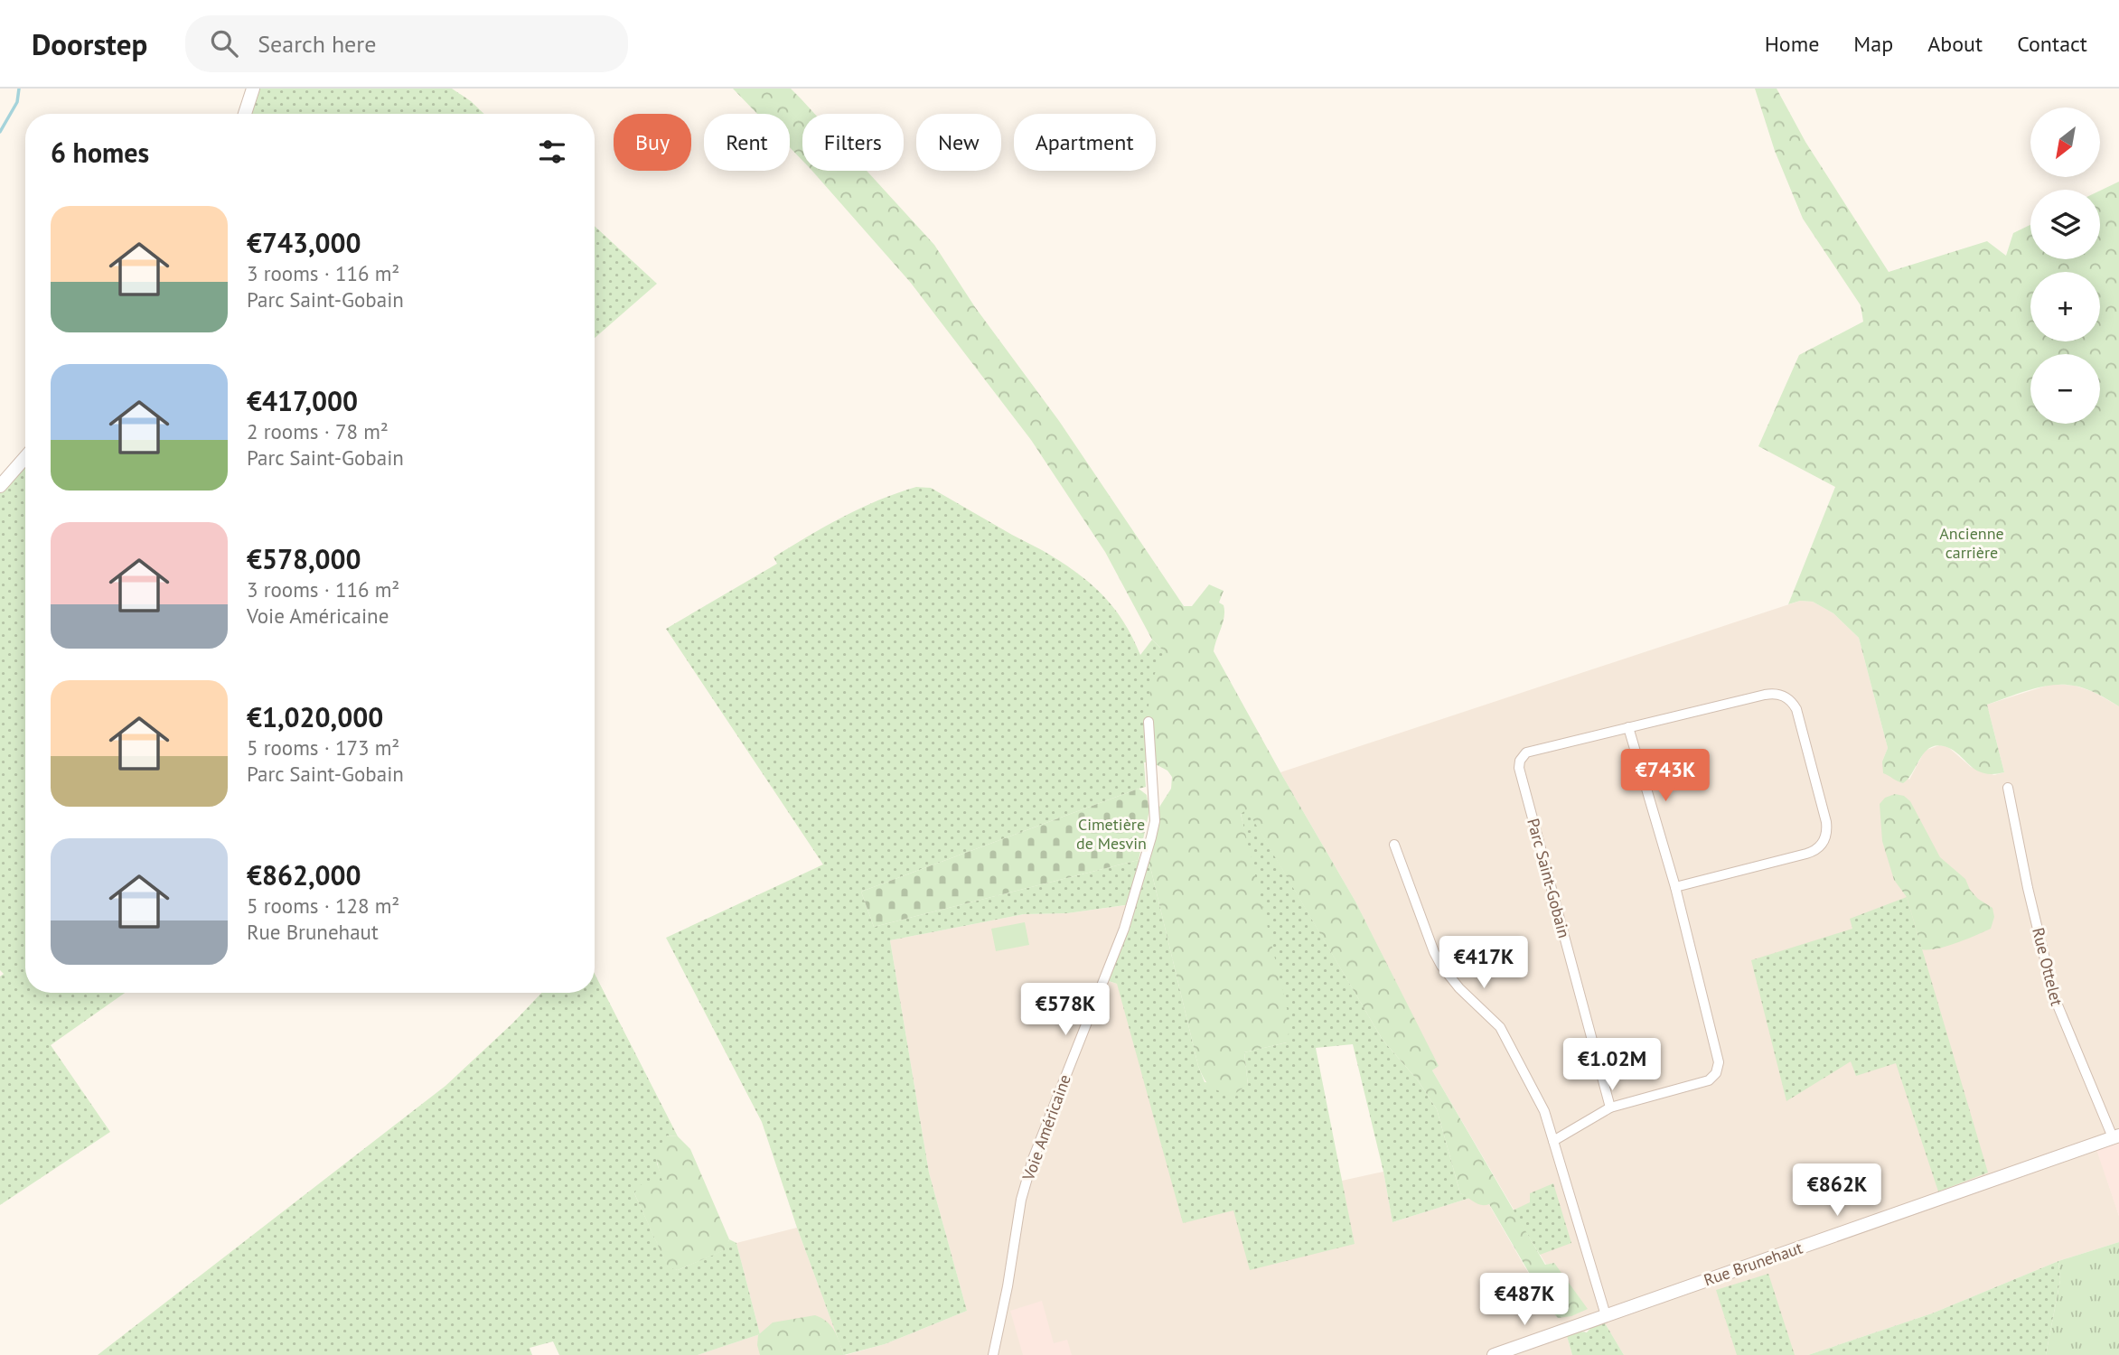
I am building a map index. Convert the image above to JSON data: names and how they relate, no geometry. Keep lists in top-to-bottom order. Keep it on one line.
{"streets":{"street":["Parc Saint-Gobain","Rue Ottelet","Voie Américaine","Rue Brunehaut"]},"crossings":[["Rue Ottelet","Rue Brunehaut"]],"parks":["Ancienne carrière","Cimetière de Mesvin"],"north":"bottom left","page":{"header":"Doorstep","search":"Search here","nav":["Home","Map","About","Contact"],"map_buttons":["+","−"],"chip":["Buy","Rent","Filters","New","Apartment"],"heading":"6 homes","list":[{"name":"€743,000","note":"3 rooms · 116 m² · Parc Saint-Gobain"},{"name":"€417,000","note":"2 rooms · 78 m² · Parc Saint-Gobain"},{"name":"€578,000","note":"3 rooms · 116 m² · Voie Américaine"},{"name":"€1,020,000","note":"5 rooms · 173 m² · Parc Saint-Gobain"},{"name":"€862,000","note":"5 rooms · 128 m² · Rue Brunehaut"}],"price":["€743K","€417K","€578K","€1.02M","€862K","€487K"]}}
